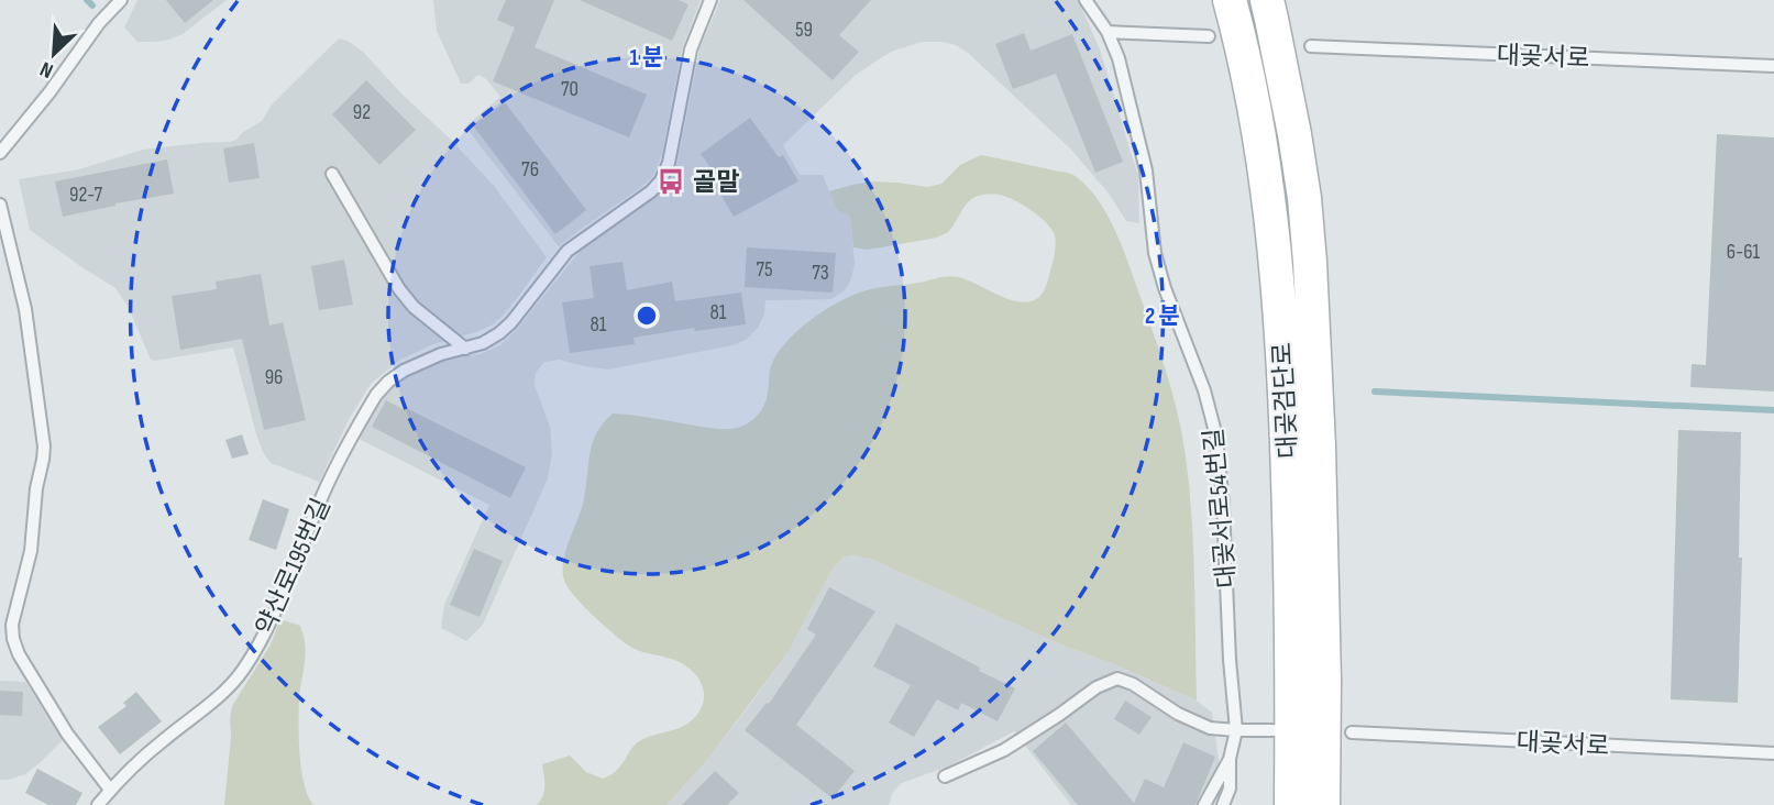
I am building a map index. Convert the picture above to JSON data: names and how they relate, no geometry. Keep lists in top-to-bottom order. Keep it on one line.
{"streets":{"main road":["대곶검단로"],"lane":["대곶서로","대곶서로54번길","약산로195번길"]},"places":{"bus stop":["골말"]},"house_numbers":["59","70","92","76","92-7","6-61","75","73","81","81","96"],"north":"bottom left","rings":["1 분","2 분"]}
